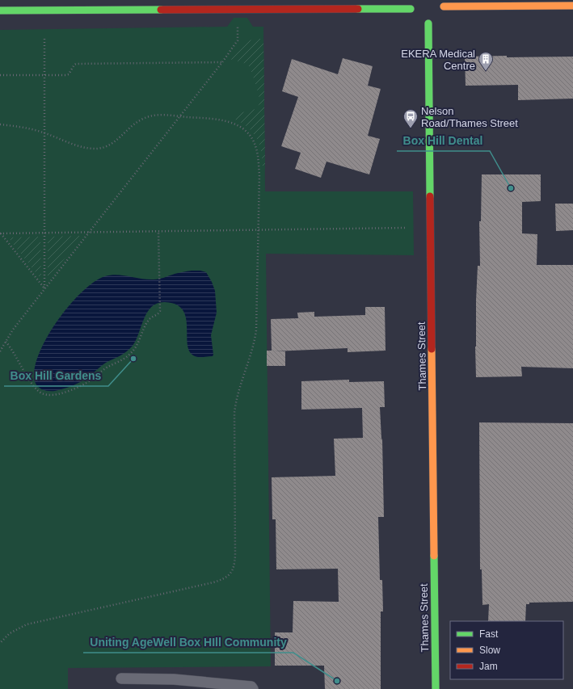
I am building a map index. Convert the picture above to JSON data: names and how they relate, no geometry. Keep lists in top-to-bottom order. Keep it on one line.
{"streets":{"main road":["Thames Street"]},"places":{"building":["EKERA Medical Centre"],"bus stop":["Nelson Road/Thames Street"],"other":["Box Hill Dental","Box Hill Gardens","Uniting AgeWell Box HIll Community"]},"legend":["Fast","Slow","Jam"]}
